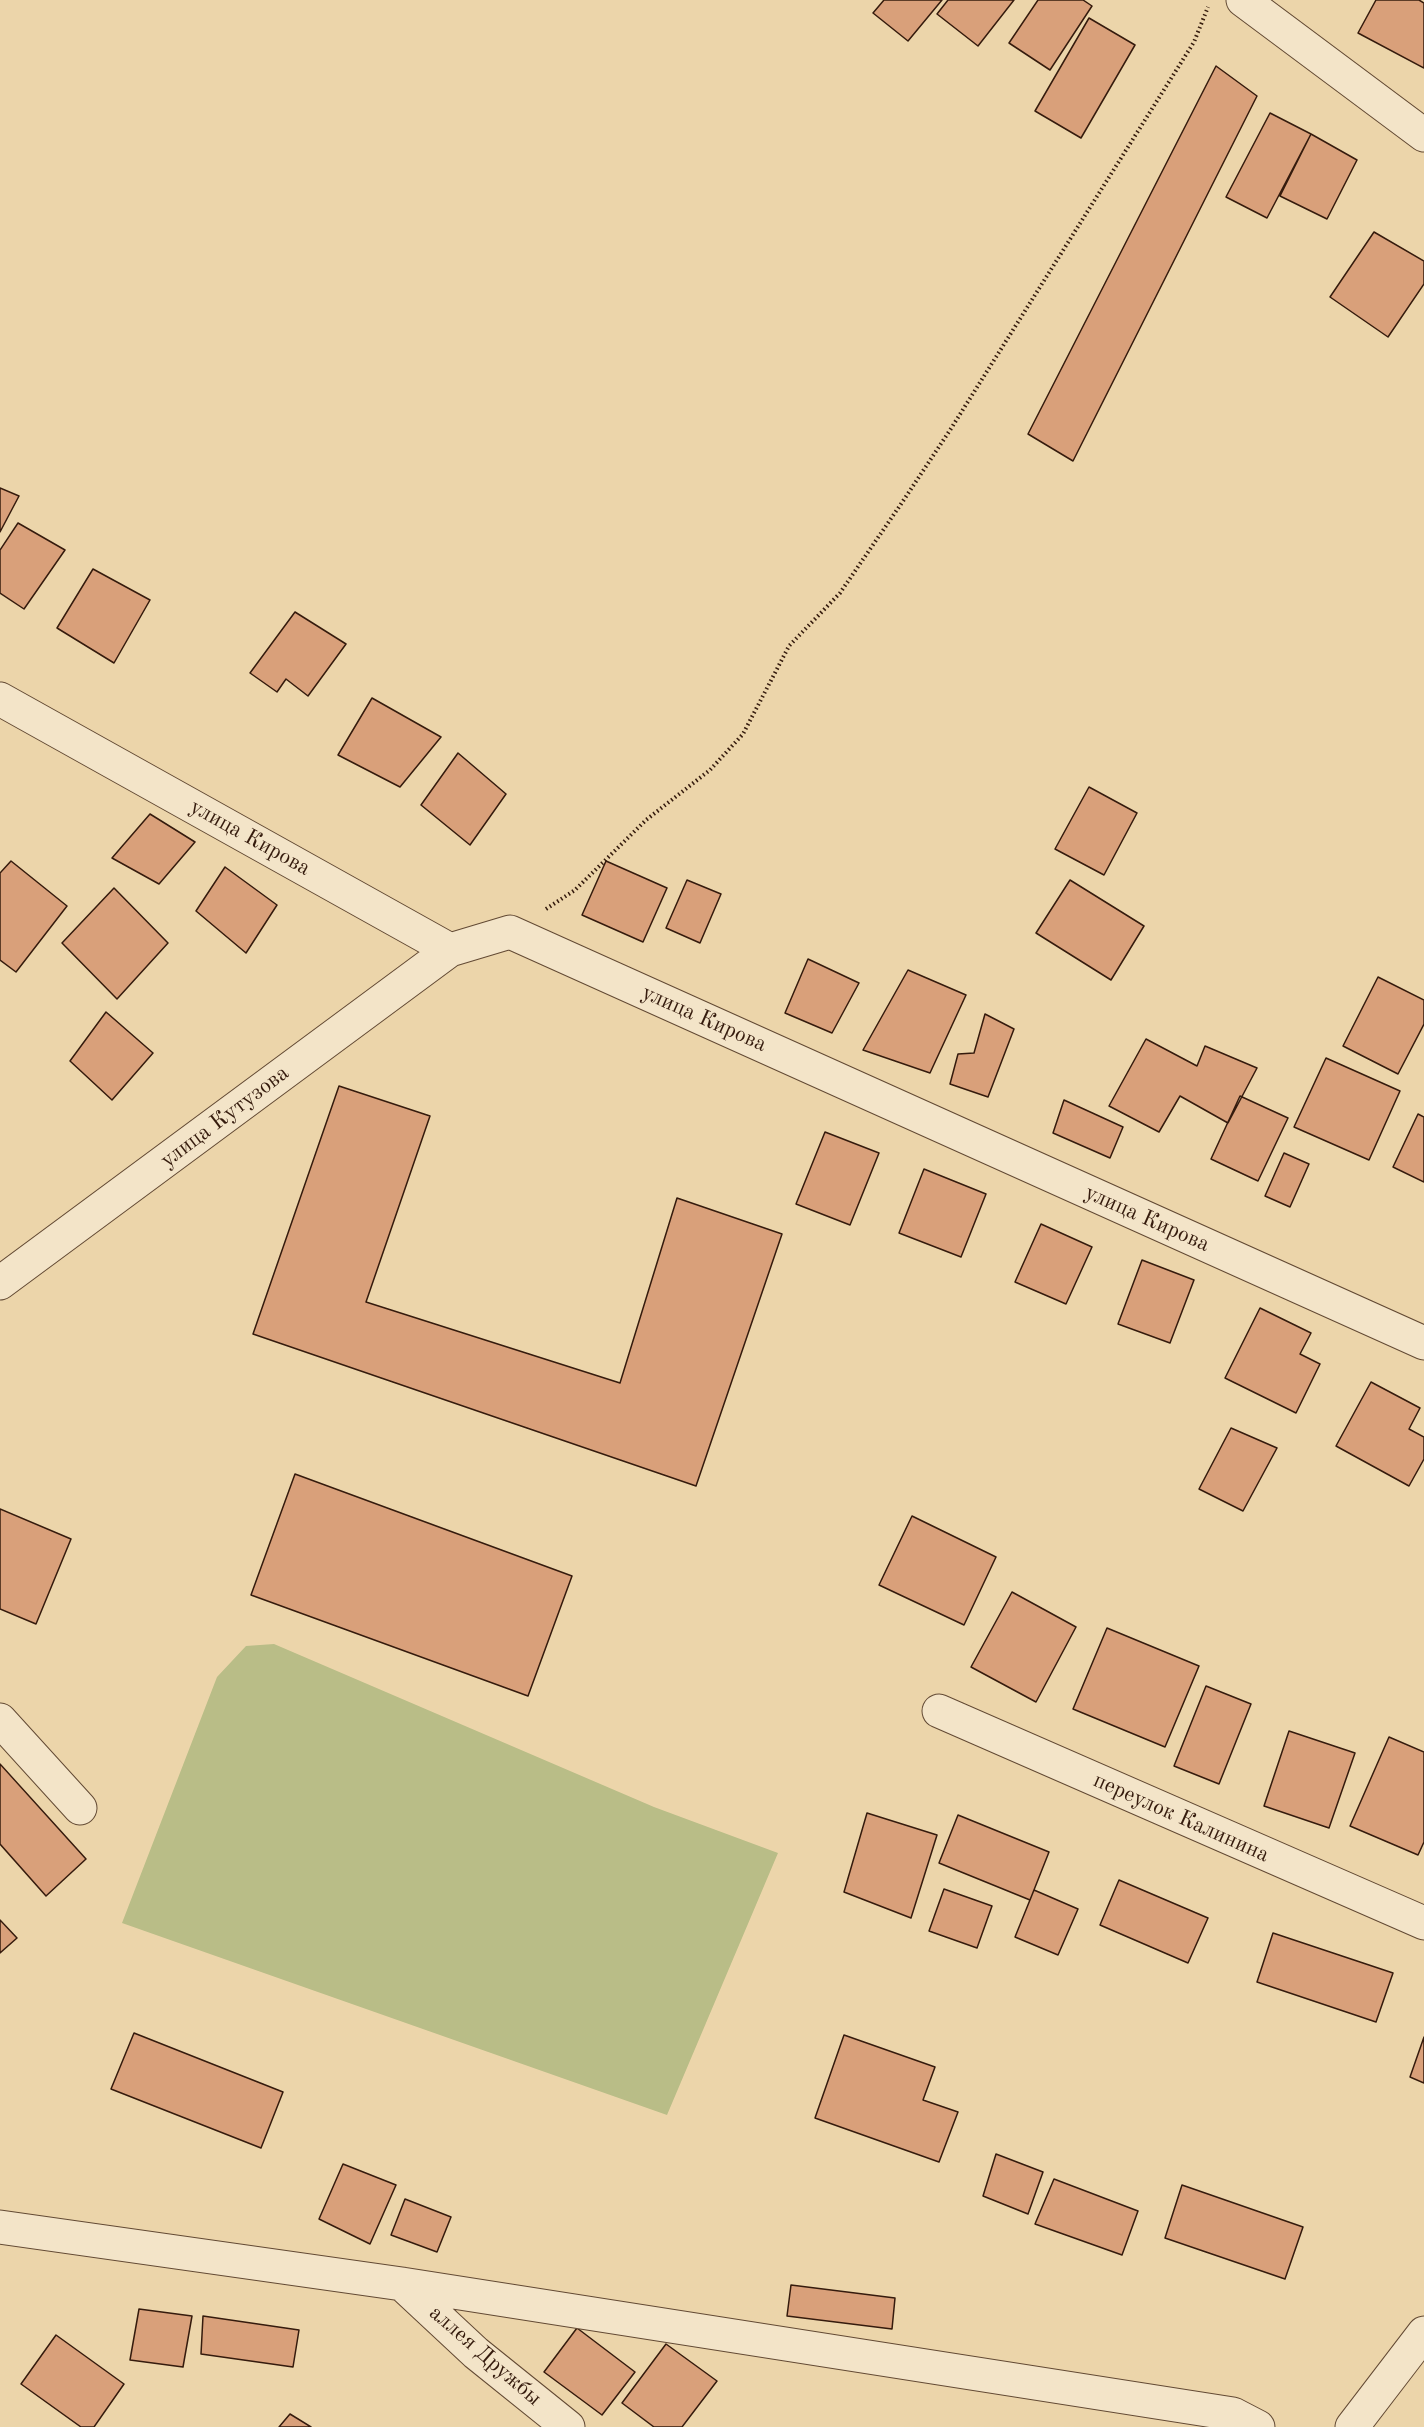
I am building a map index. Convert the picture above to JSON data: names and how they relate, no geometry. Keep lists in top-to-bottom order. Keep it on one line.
{"streets":{"street":["улица Кирова","улица Кутузова","переулок Калинина","аллея Дружбы"]},"crossings":[["улица Кирова","улица Кутузова"]]}
